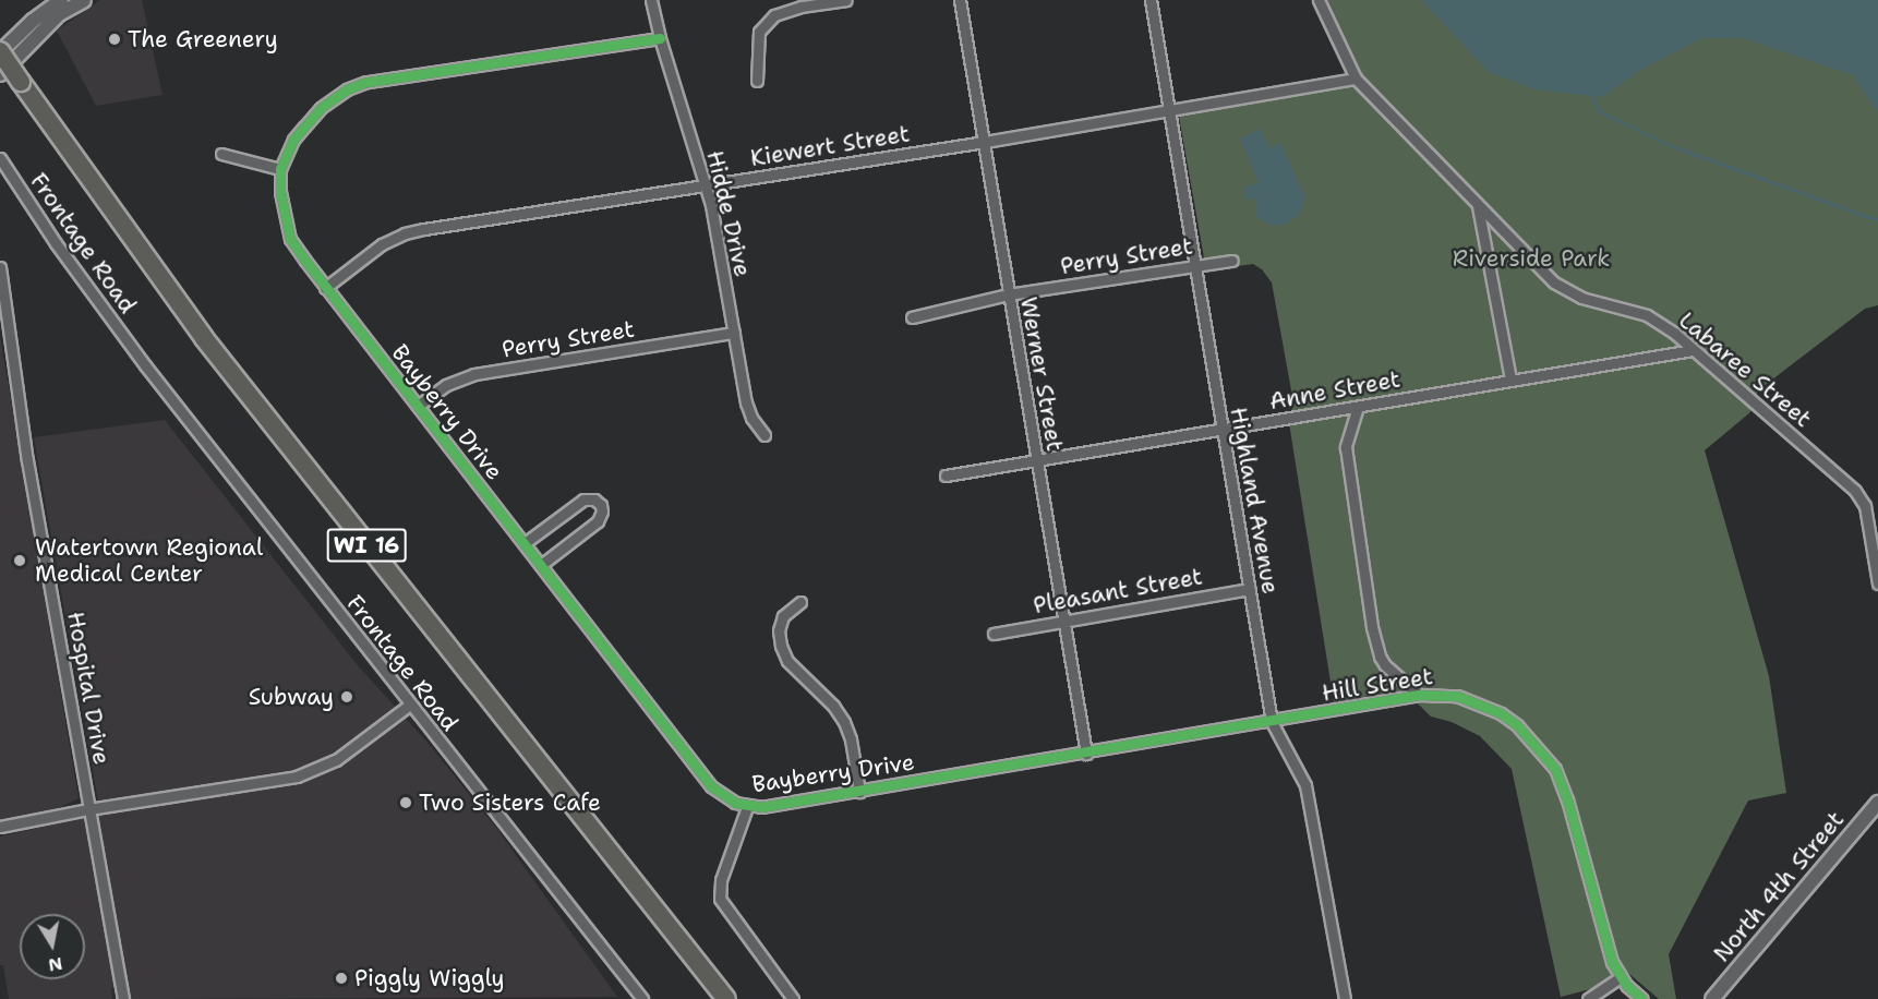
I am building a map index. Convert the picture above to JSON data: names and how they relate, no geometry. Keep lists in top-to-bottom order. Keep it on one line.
{"streets":{"highway":["WI 16"],"street":["Kiewert Street","Hidde Drive","Frontage Road","Perry Street","Labaree Street","Werner Street","Anne Street","Bayberry Drive","Highland Avenue","Pleasant Street","Hill Street","Hospital Drive","North 4th Street"]},"crossings":[["Kiewert Street","Hidde Drive"],["Kiewert Street","Werner Street"],["Kiewert Street","Bayberry Drive"],["Kiewert Street","Highland Avenue"],["Hidde Drive","Perry Street"],["Hidde Drive","Bayberry Drive"],["Perry Street","Werner Street"],["Perry Street","Bayberry Drive"],["Perry Street","Highland Avenue"],["Labaree Street","Anne Street"],["Werner Street","Anne Street"],["Werner Street","Pleasant Street"],["Werner Street","Hill Street"],["Anne Street","Highland Avenue"],["Bayberry Drive","Hill Street"],["Highland Avenue","Pleasant Street"],["Highland Avenue","Hill Street"]],"parks":["Riverside Park"],"places":["The Greenery","Watertown Regional Medical Center","Subway","Two Sisters Cafe","Piggly Wiggly"],"north":"bottom"}
